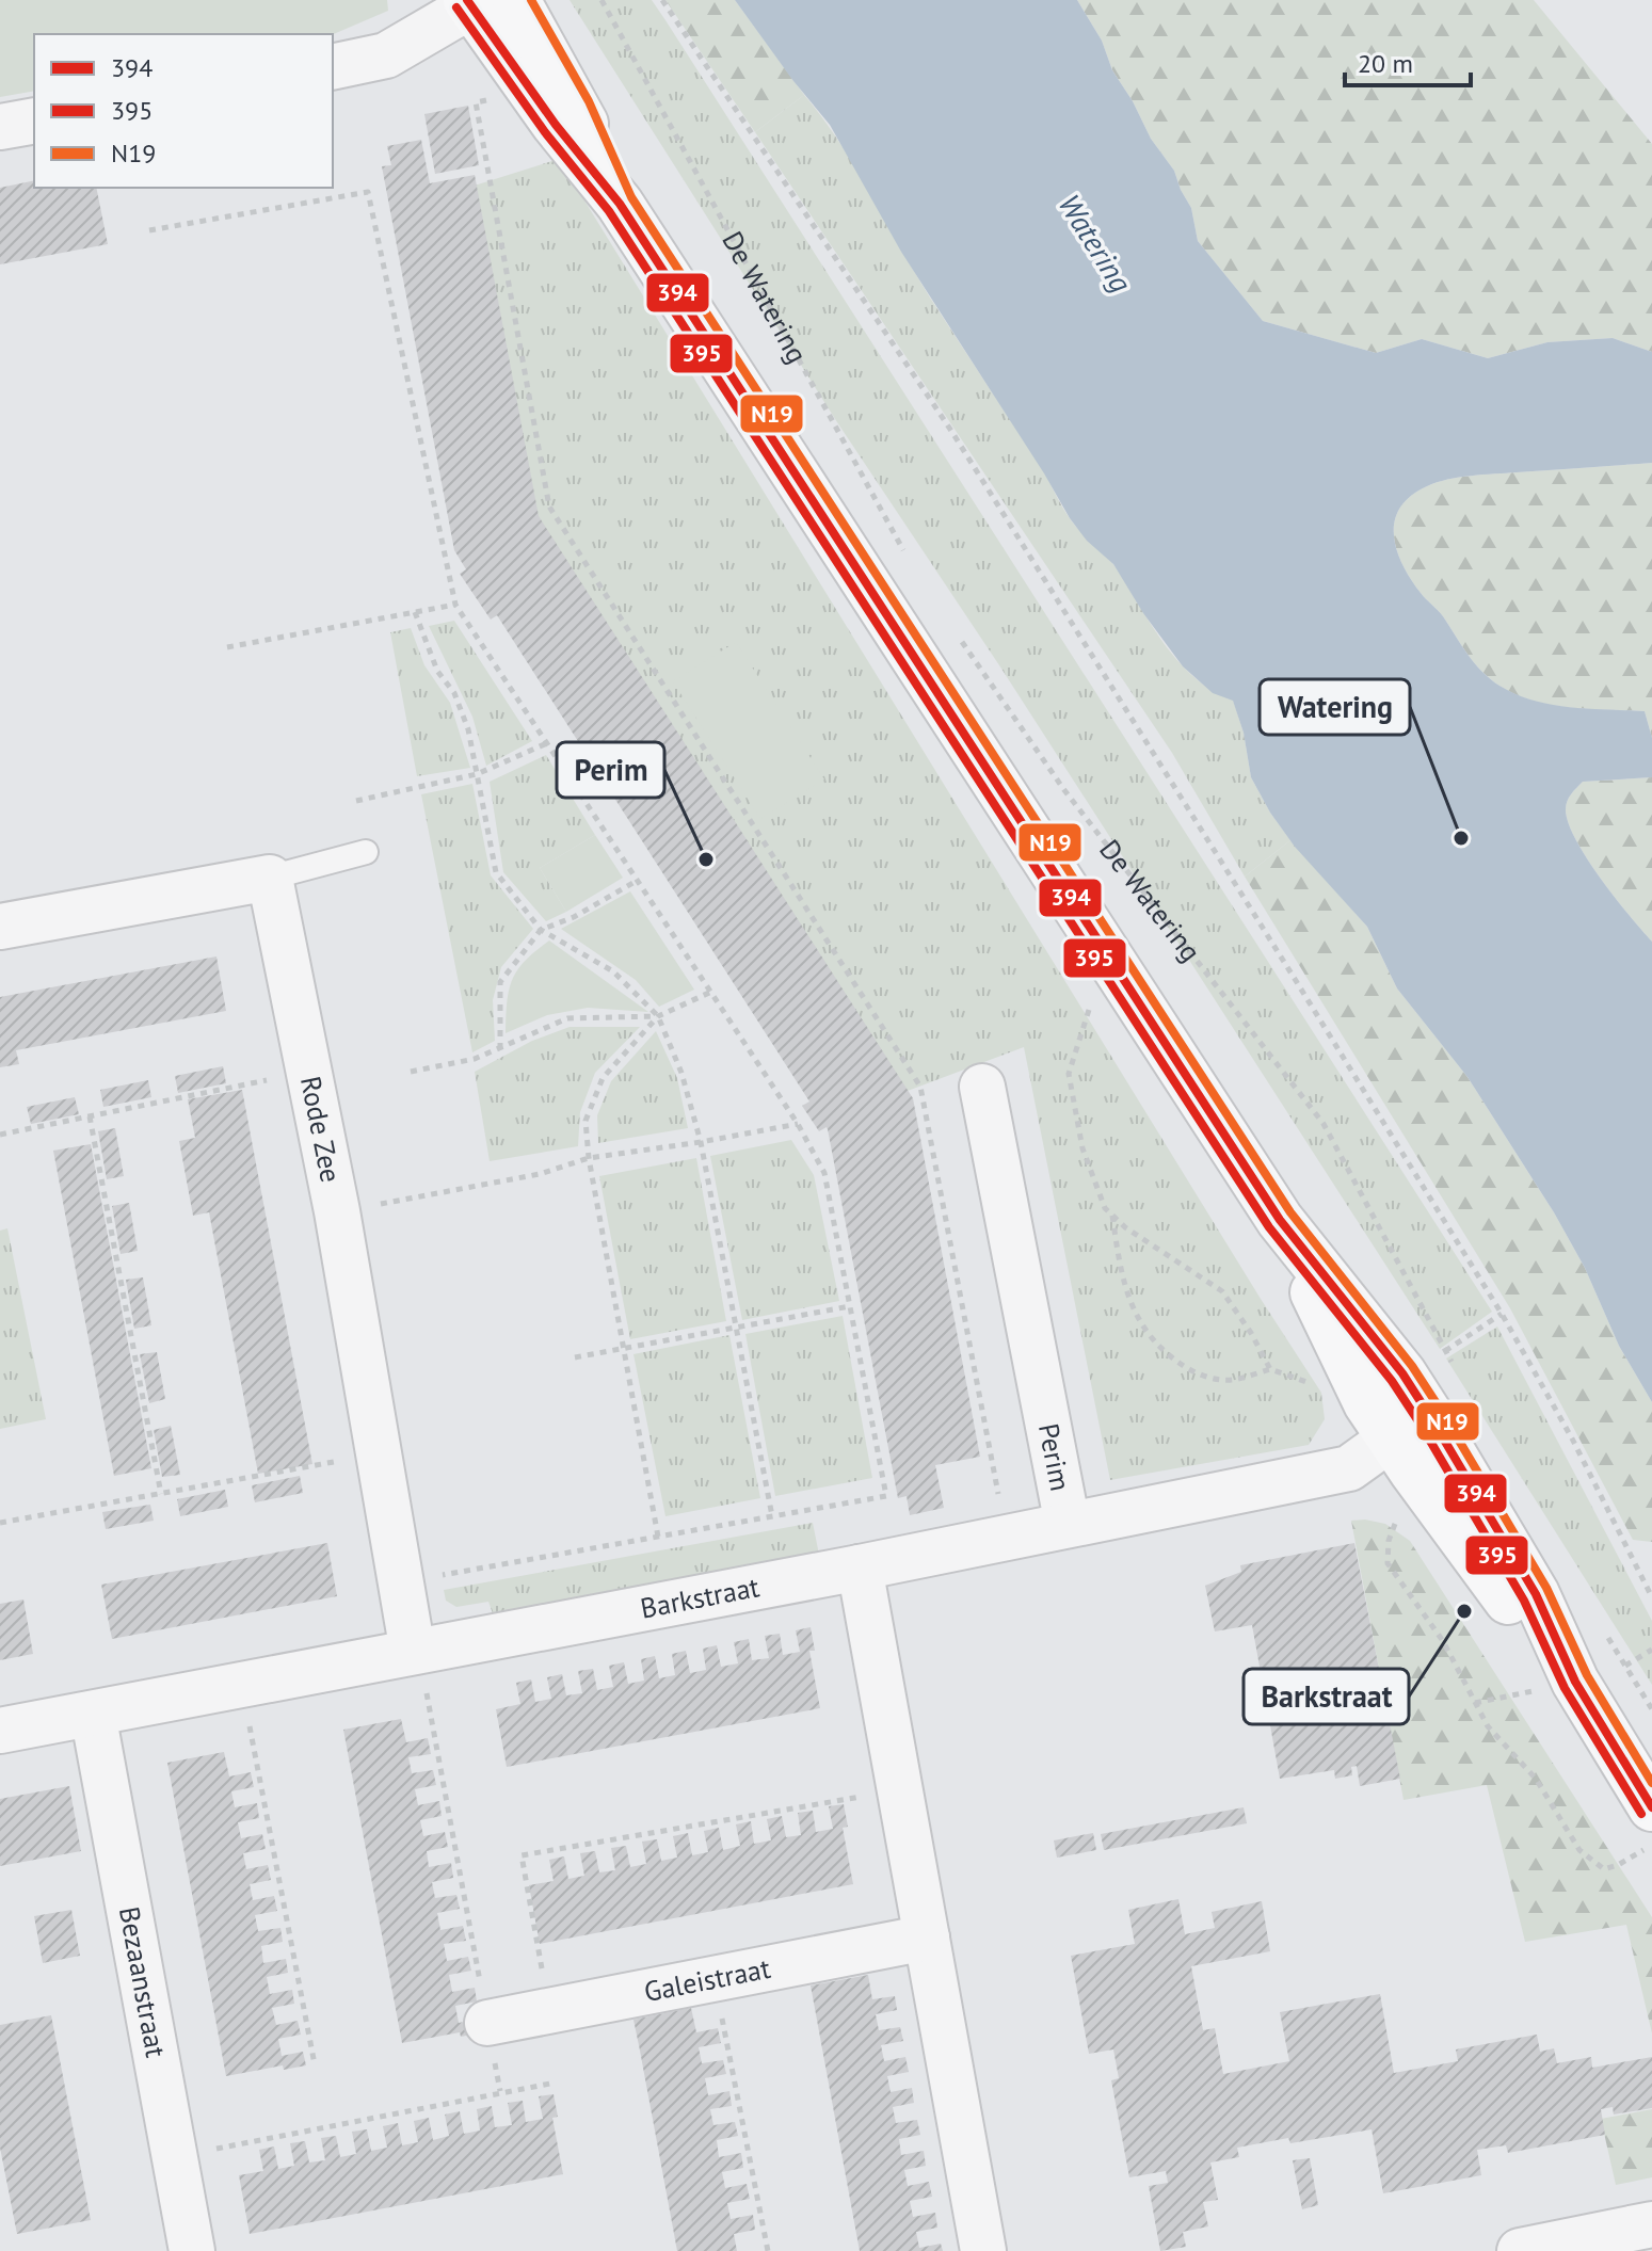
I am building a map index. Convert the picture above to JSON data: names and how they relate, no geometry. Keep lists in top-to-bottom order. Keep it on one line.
{"streets":{"street":["Rode Zee","Perim","Barkstraat","Galeistraat","Bezaanstraat"],"path":["De Watering"]},"crossings":[["Rode Zee","Barkstraat"],["Perim","Barkstraat"],["Barkstraat","Bezaanstraat"]],"water":["Watering"],"places":["Watering","Perim","Barkstraat"],"lines":["transit line 394","transit line N19","transit line 395"],"legend":["394","395","N19"],"scale_bar":"20 m"}
